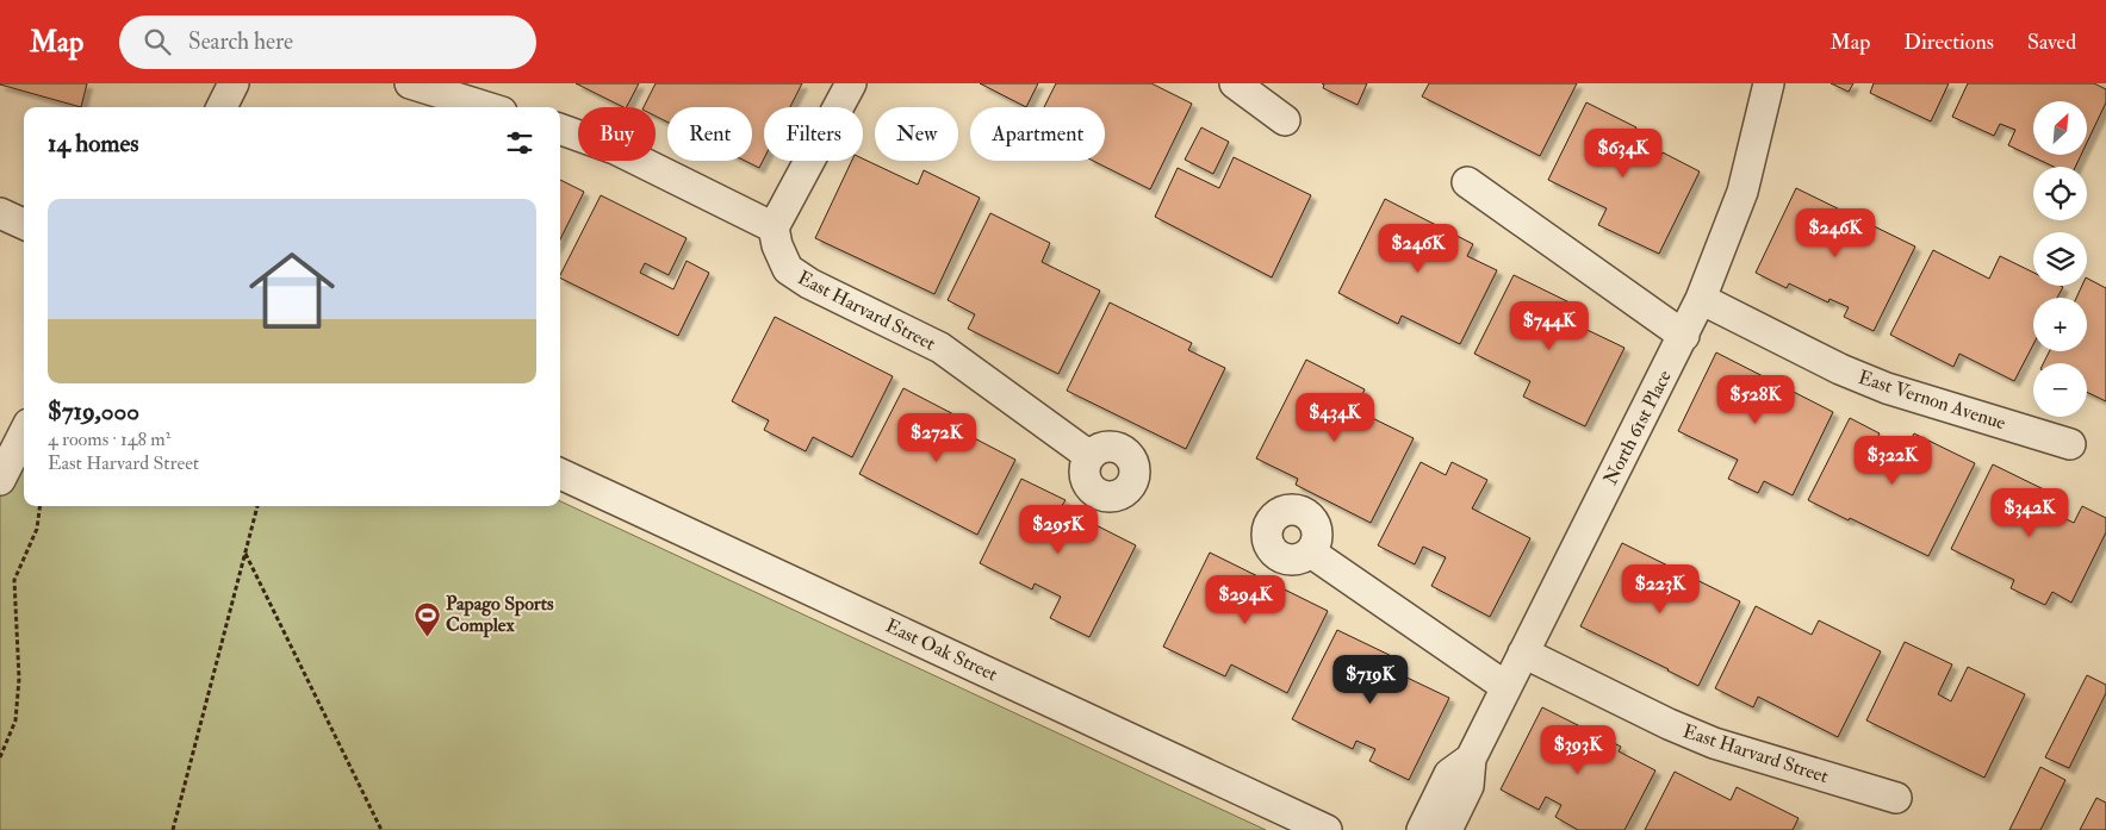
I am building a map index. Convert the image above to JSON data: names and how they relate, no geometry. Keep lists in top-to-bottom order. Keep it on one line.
{"streets":{"street":["East Harvard Street","East Vernon Avenue","North 61st Place","East Oak Street"]},"crossings":[["East Harvard Street","North 61st Place"],["East Vernon Avenue","North 61st Place"]],"places":{"sports":["Papago Sports Complex"]},"north":"top right","page":{"header":"Map","search":"Search here","nav":["Map","Directions","Saved"],"map_buttons":["+","−"],"chip":["Buy","Rent","Filters","New","Apartment"],"heading":"14 homes","price":["$634K","$246K","$246K","$744K","$528K","$434K","$272K","$322K","$342K","$295K","$223K","$294K","$719K","$393K"],"list":[{"name":"$719,000","note":"4 rooms · 148 m² · East Harvard Street"}]}}
